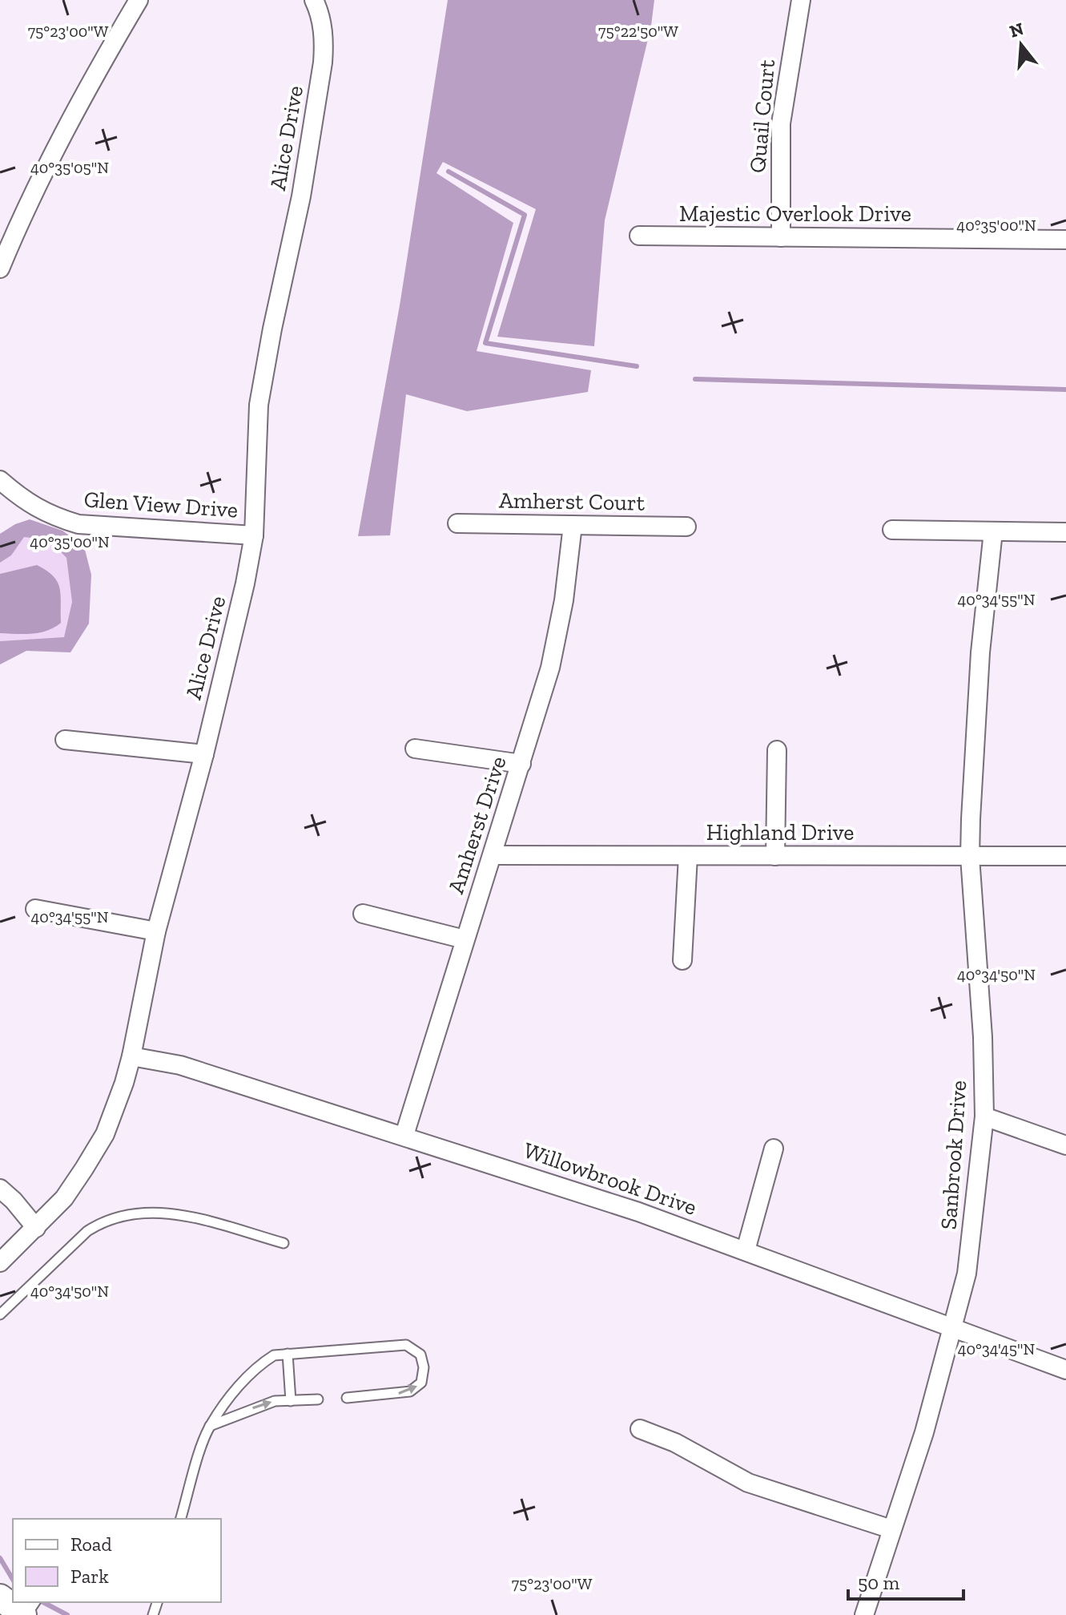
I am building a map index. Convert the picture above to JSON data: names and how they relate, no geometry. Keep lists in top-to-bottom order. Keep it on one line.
{"streets":{"street":["Quail Court","Alice Drive","Majestic Overlook Drive","Amherst Court","Glen View Drive","Amherst Drive","Highland Drive","Sanbrook Drive","Willowbrook Drive"]},"crossings":[["Quail Court","Majestic Overlook Drive"],["Alice Drive","Glen View Drive"],["Alice Drive","Willowbrook Drive"],["Amherst Court","Amherst Drive"],["Amherst Drive","Highland Drive"],["Amherst Drive","Willowbrook Drive"],["Highland Drive","Sanbrook Drive"],["Sanbrook Drive","Willowbrook Drive"]],"legend":["Road","Park"],"scale_bar":"50 m","north":"top","coordinates":["75°23'00\"W","75°22'50\"W","40°35'05\"N","40°35'00\"N","40°34'55\"N","40°34'50\"N","40°34'45\"N"]}
